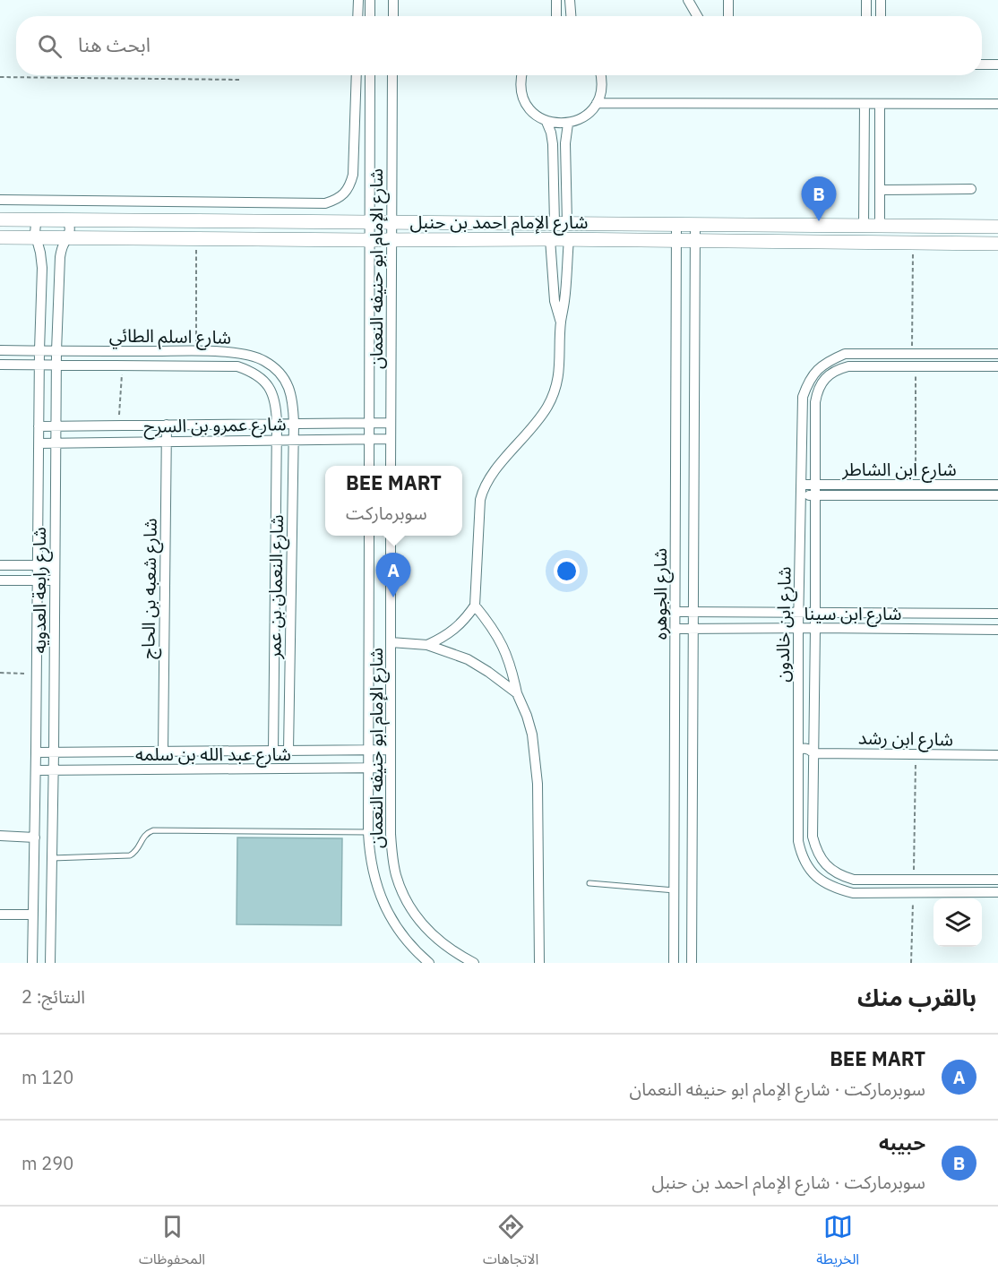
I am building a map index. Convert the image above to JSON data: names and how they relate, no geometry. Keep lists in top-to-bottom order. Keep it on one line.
{"streets":{"street":["شارع الإمام احمد بن حنبل","شارع الإمام ابو حنيفه النعمان","شارع اسلم الطائي","شارع عمرو بن السرح","شارع ابن الشاطر","شارع النعمان بن عمر","شارع شعبه بن الحاج","شارع رابعة العدويه","شارع الجوهره","شارع ابن سينا","شارع ابن خالدون","شارع ابن رشد","شارع عبد الله بن سلمه"]},"crossings":[["شارع الإمام احمد بن حنبل","شارع الإمام ابو حنيفه النعمان"],["شارع الإمام احمد بن حنبل","شارع رابعة العدويه"],["شارع الإمام احمد بن حنبل","شارع الجوهره"],["شارع الإمام ابو حنيفه النعمان","شارع عمرو بن السرح"],["شارع الإمام ابو حنيفه النعمان","شارع عبد الله بن سلمه"],["شارع اسلم الطائي","شارع عمرو بن السرح"],["شارع اسلم الطائي","شارع النعمان بن عمر"],["شارع اسلم الطائي","شارع رابعة العدويه"],["شارع عمرو بن السرح","شارع النعمان بن عمر"],["شارع عمرو بن السرح","شارع شعبه بن الحاج"],["شارع عمرو بن السرح","شارع رابعة العدويه"],["شارع ابن الشاطر","شارع ابن خالدون"],["شارع النعمان بن عمر","شارع عبد الله بن سلمه"],["شارع شعبه بن الحاج","شارع عبد الله بن سلمه"],["شارع رابعة العدويه","شارع عبد الله بن سلمه"],["شارع الجوهره","شارع ابن سينا"],["شارع ابن سينا","شارع ابن خالدون"],["شارع ابن خالدون","شارع ابن رشد"]],"page":{"search":"ابحث هنا","pins":["B","A"],"popup":["BEE MART","سوبرماركت"],"heading":["بالقرب منك","النتائج: 2"],"list":[{"mark":"A","name":"BEE MART","note":"سوبرماركت · شارع الإمام ابو حنيفه النعمان","value":"120 m"},{"mark":"B","name":"حبيبه","note":"سوبرماركت · شارع الإمام احمد بن حنبل","value":"290 m"}],"nav":["الخريطة","الاتجاهات","المحفوظات"]}}
